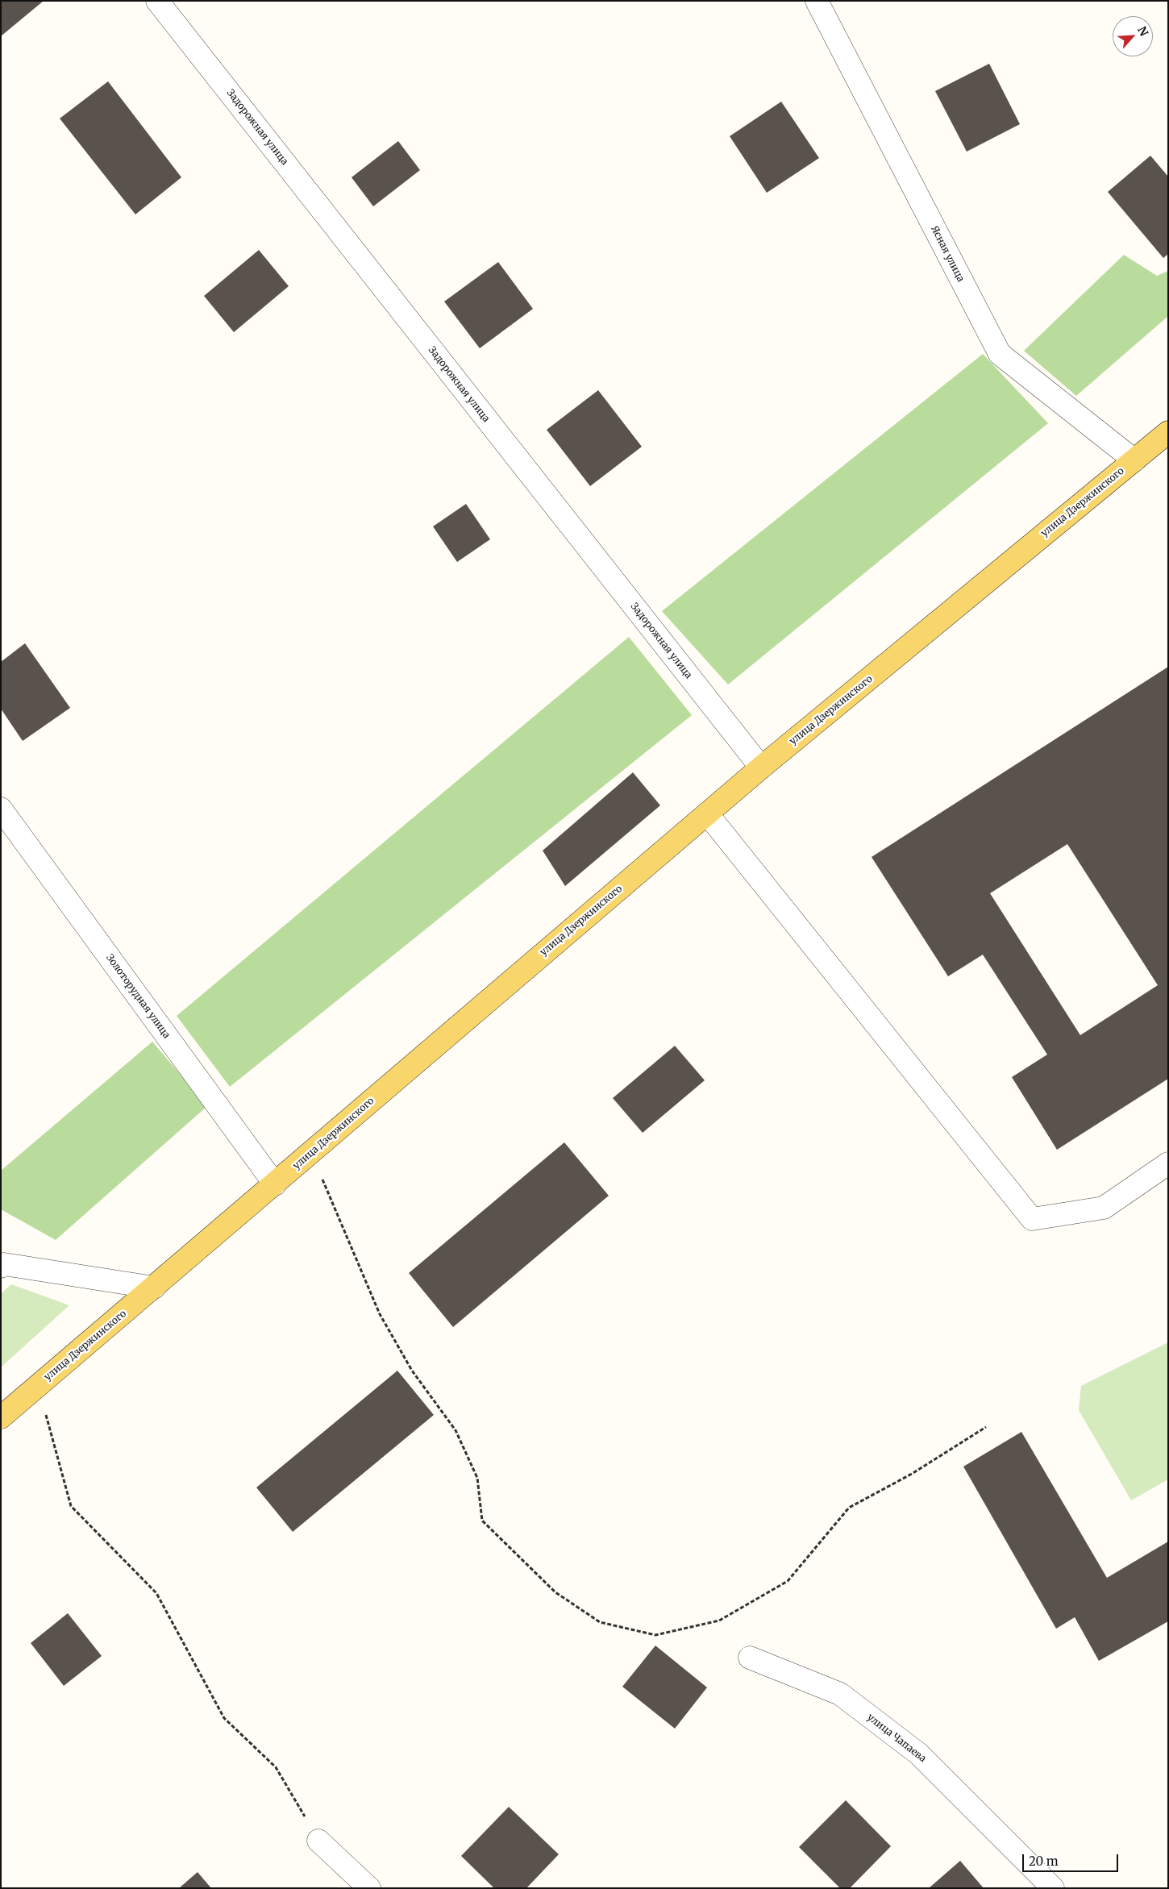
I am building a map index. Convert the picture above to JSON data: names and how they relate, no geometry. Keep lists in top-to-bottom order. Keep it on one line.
{"streets":{"main road":["улица Дзержинского"],"street":["Задорожная улица","Ясная улица","Золоторудная улица","улица Чапаева"]},"crossings":[["Задорожная улица","улица Дзержинского"],["Ясная улица","улица Дзержинского"],["улица Дзержинского","Золоторудная улица"]],"scale_bar":"20 m","north":"top right"}
